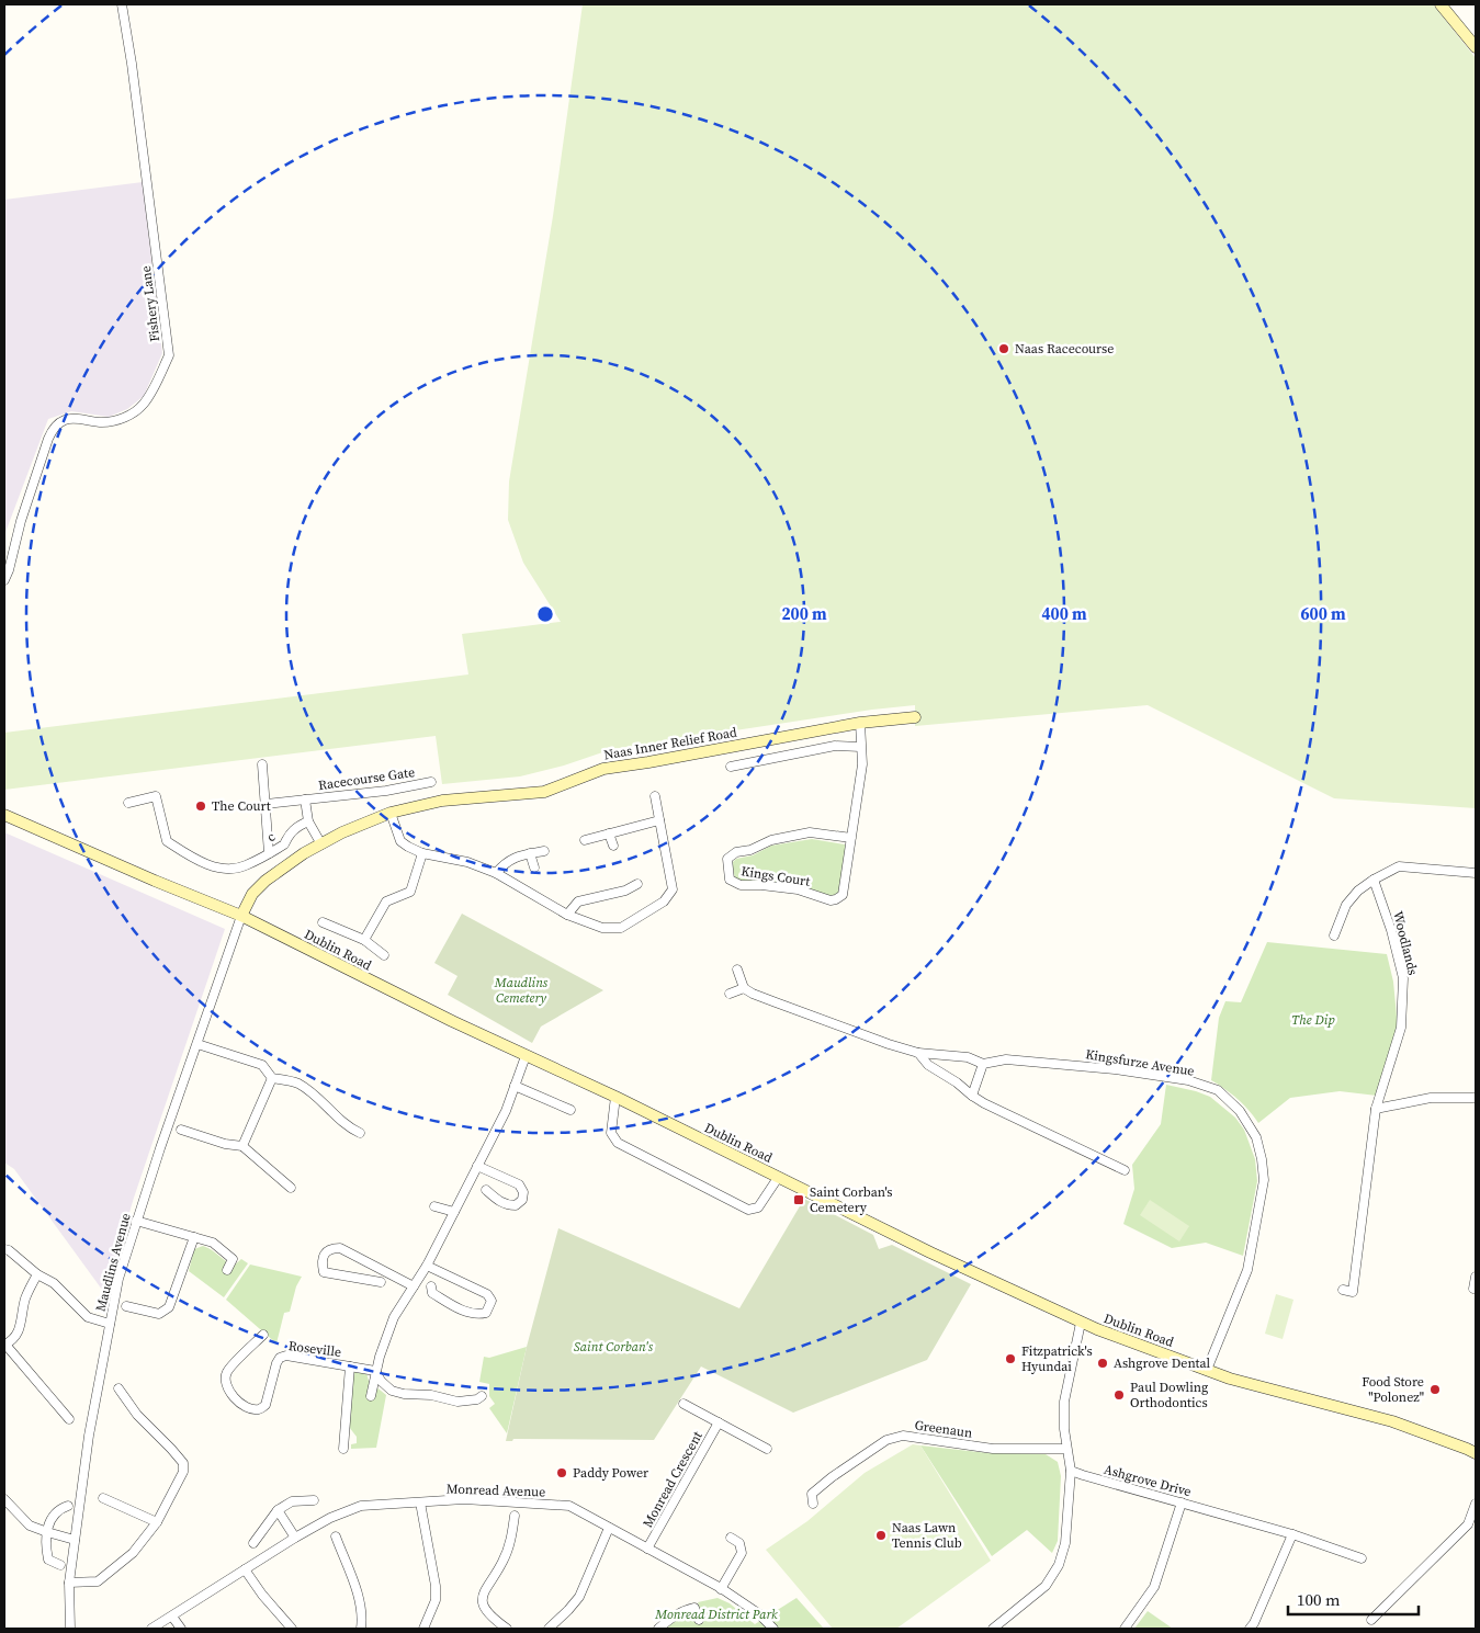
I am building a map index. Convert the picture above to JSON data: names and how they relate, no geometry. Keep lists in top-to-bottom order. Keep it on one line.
{"streets":{"main road":["Naas Inner Relief Road","Dublin Road"],"street":["Fishery Lane","Racecourse Gate","c","Kings Court","Woodlands","Kingsfurze Avenue","Maudlins Avenue","Roseville","Greenaun","Monread Crescent","Ashgrove Drive","Monread Avenue"]},"crossings":[["Naas Inner Relief Road","Racecourse Gate"],["Naas Inner Relief Road","Kings Court"],["Naas Inner Relief Road","Dublin Road"],["Naas Inner Relief Road","Maudlins Avenue"],["Racecourse Gate","c"],["Dublin Road","Kingsfurze Avenue"],["Dublin Road","Maudlins Avenue"],["Monread Crescent","Monread Avenue"]],"parks":["Maudlins Cemetery","The Dip","Saint Corban's","Monread District Park"],"places":{"other":["Naas Racecourse","The Court","Fitzpatrick's Hyundai","Ashgrove Dental","Food Store \"Polonez\"","Paul Dowling Orthodontics","Paddy Power","Naas Lawn Tennis Club"],"transit":["Saint Corban's Cemetery"]},"scale_bar":"100 m","rings":["200 m","400 m","600 m"]}
